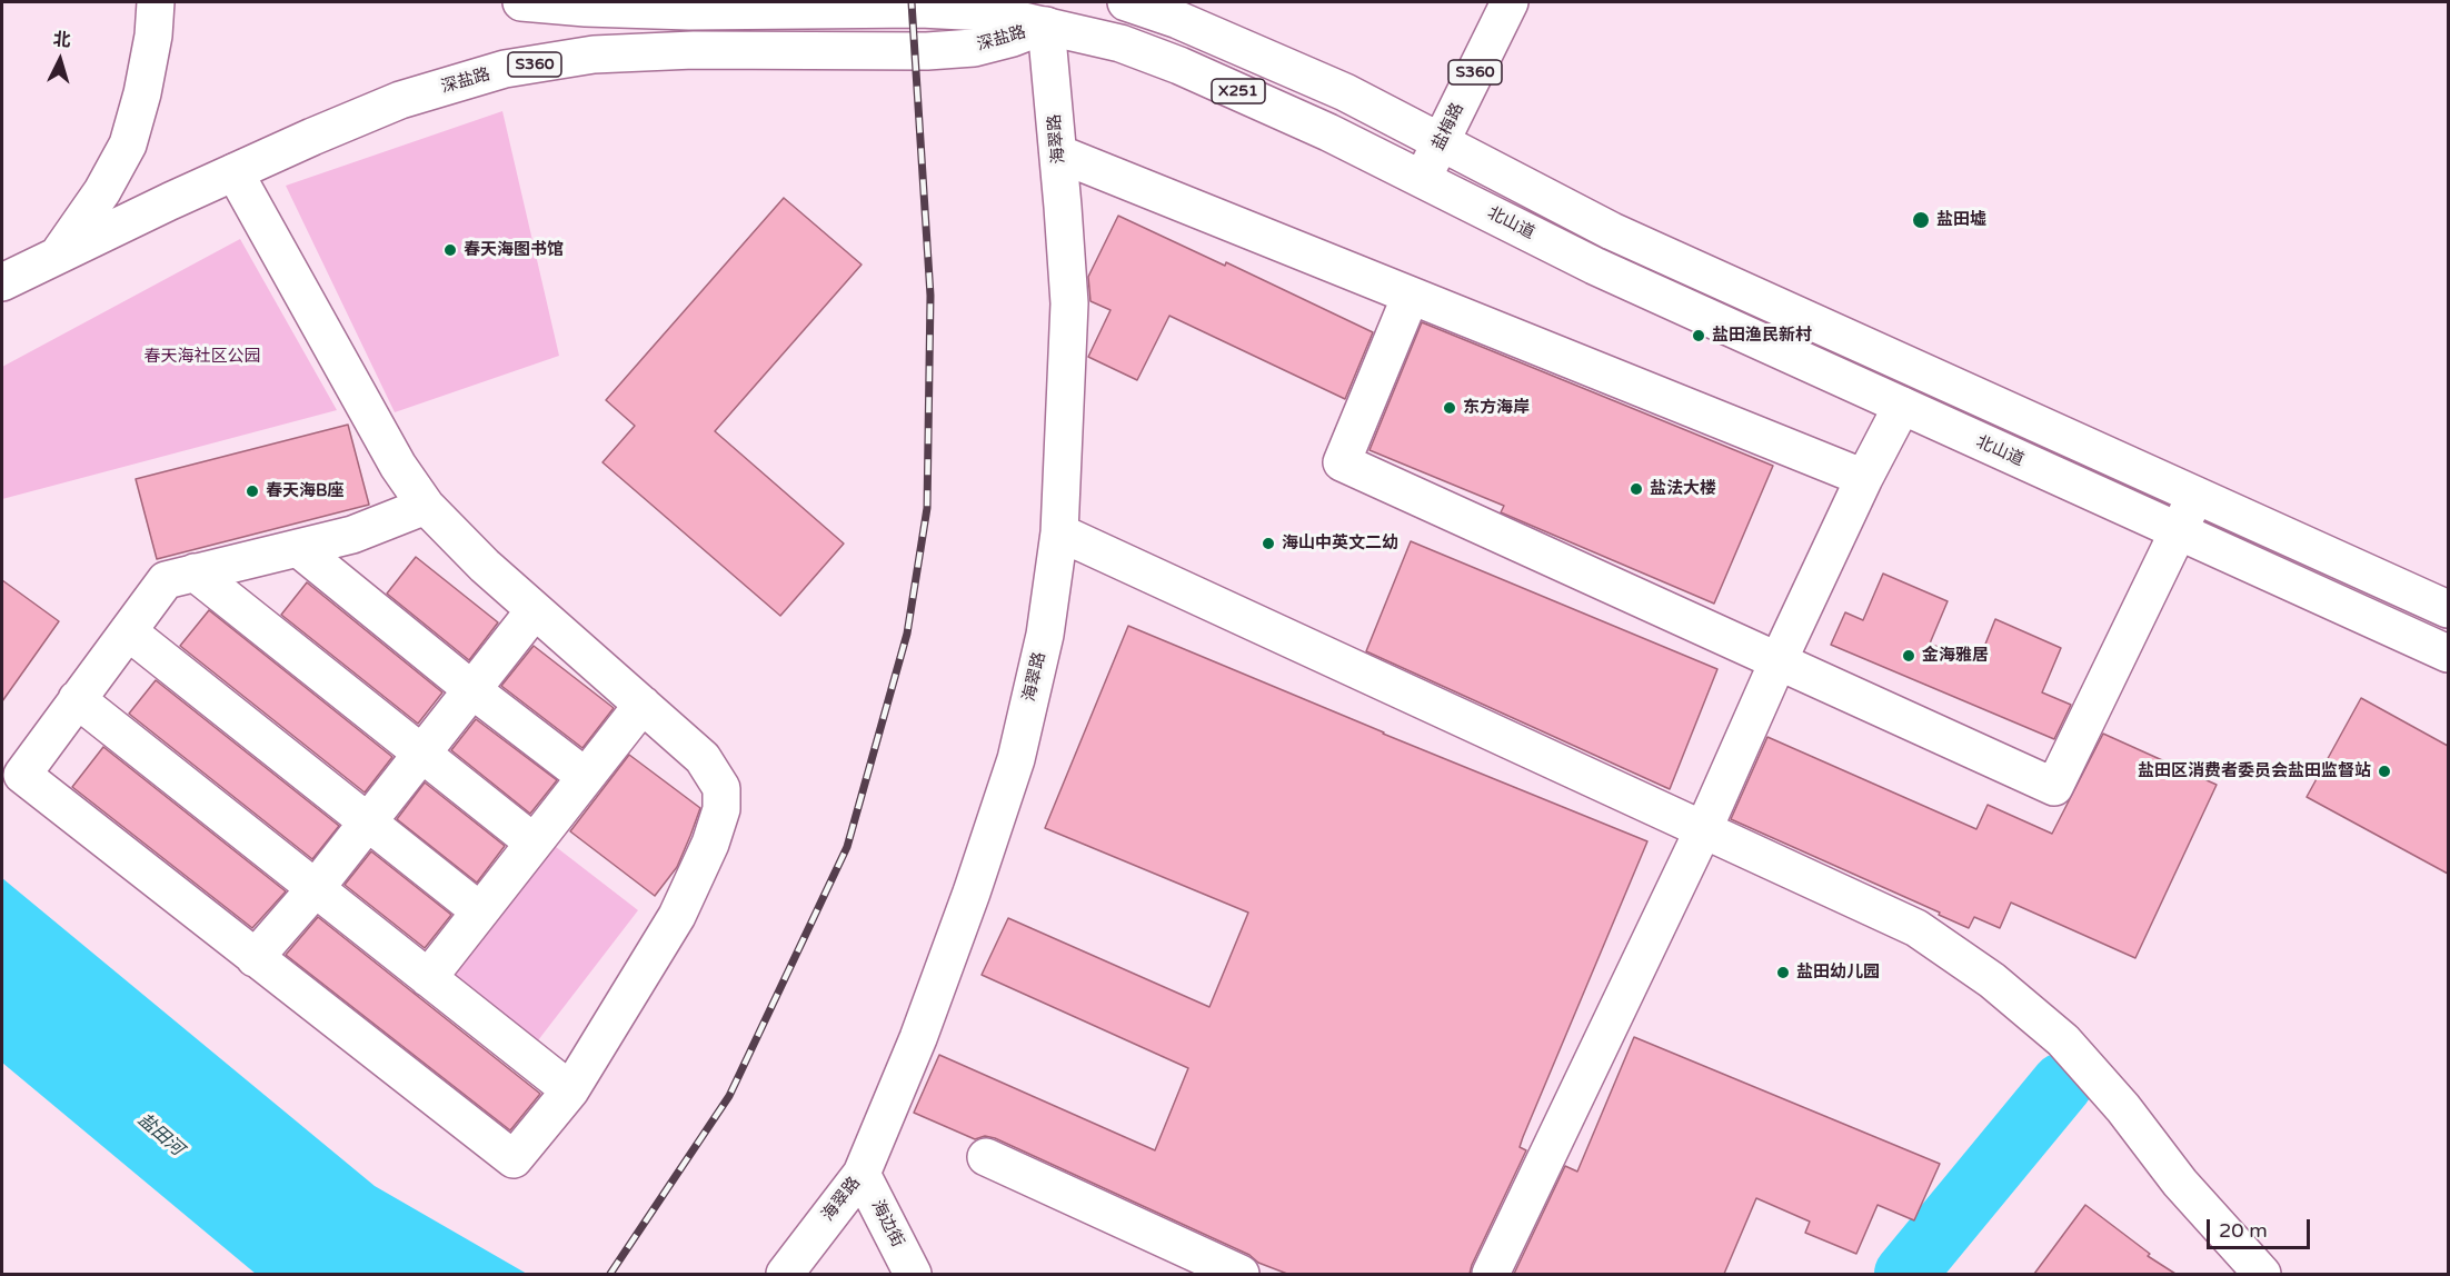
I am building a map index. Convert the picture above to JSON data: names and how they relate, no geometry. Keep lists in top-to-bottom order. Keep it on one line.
{"streets":{"street":["深盐路","S360","X251","盐梅路","海翠路","北山道","海边街"]},"crossings":[["深盐路","海翠路"],["深盐路","北山道"],["X251","盐梅路"],["盐梅路","北山道"],["海翠路","北山道"],["海翠路","海边街"]],"water":["盐田河"],"parks":["春天海社区公园"],"places":["盐田墟","春天海图书馆","盐田渔民新村","东方海岸","盐法大楼","春天海B座","海山中英文二幼","金海雅居","盐田区消费者委员会盐田监督站","盐田幼儿园"],"scale_bar":"20 m","north":"top"}
